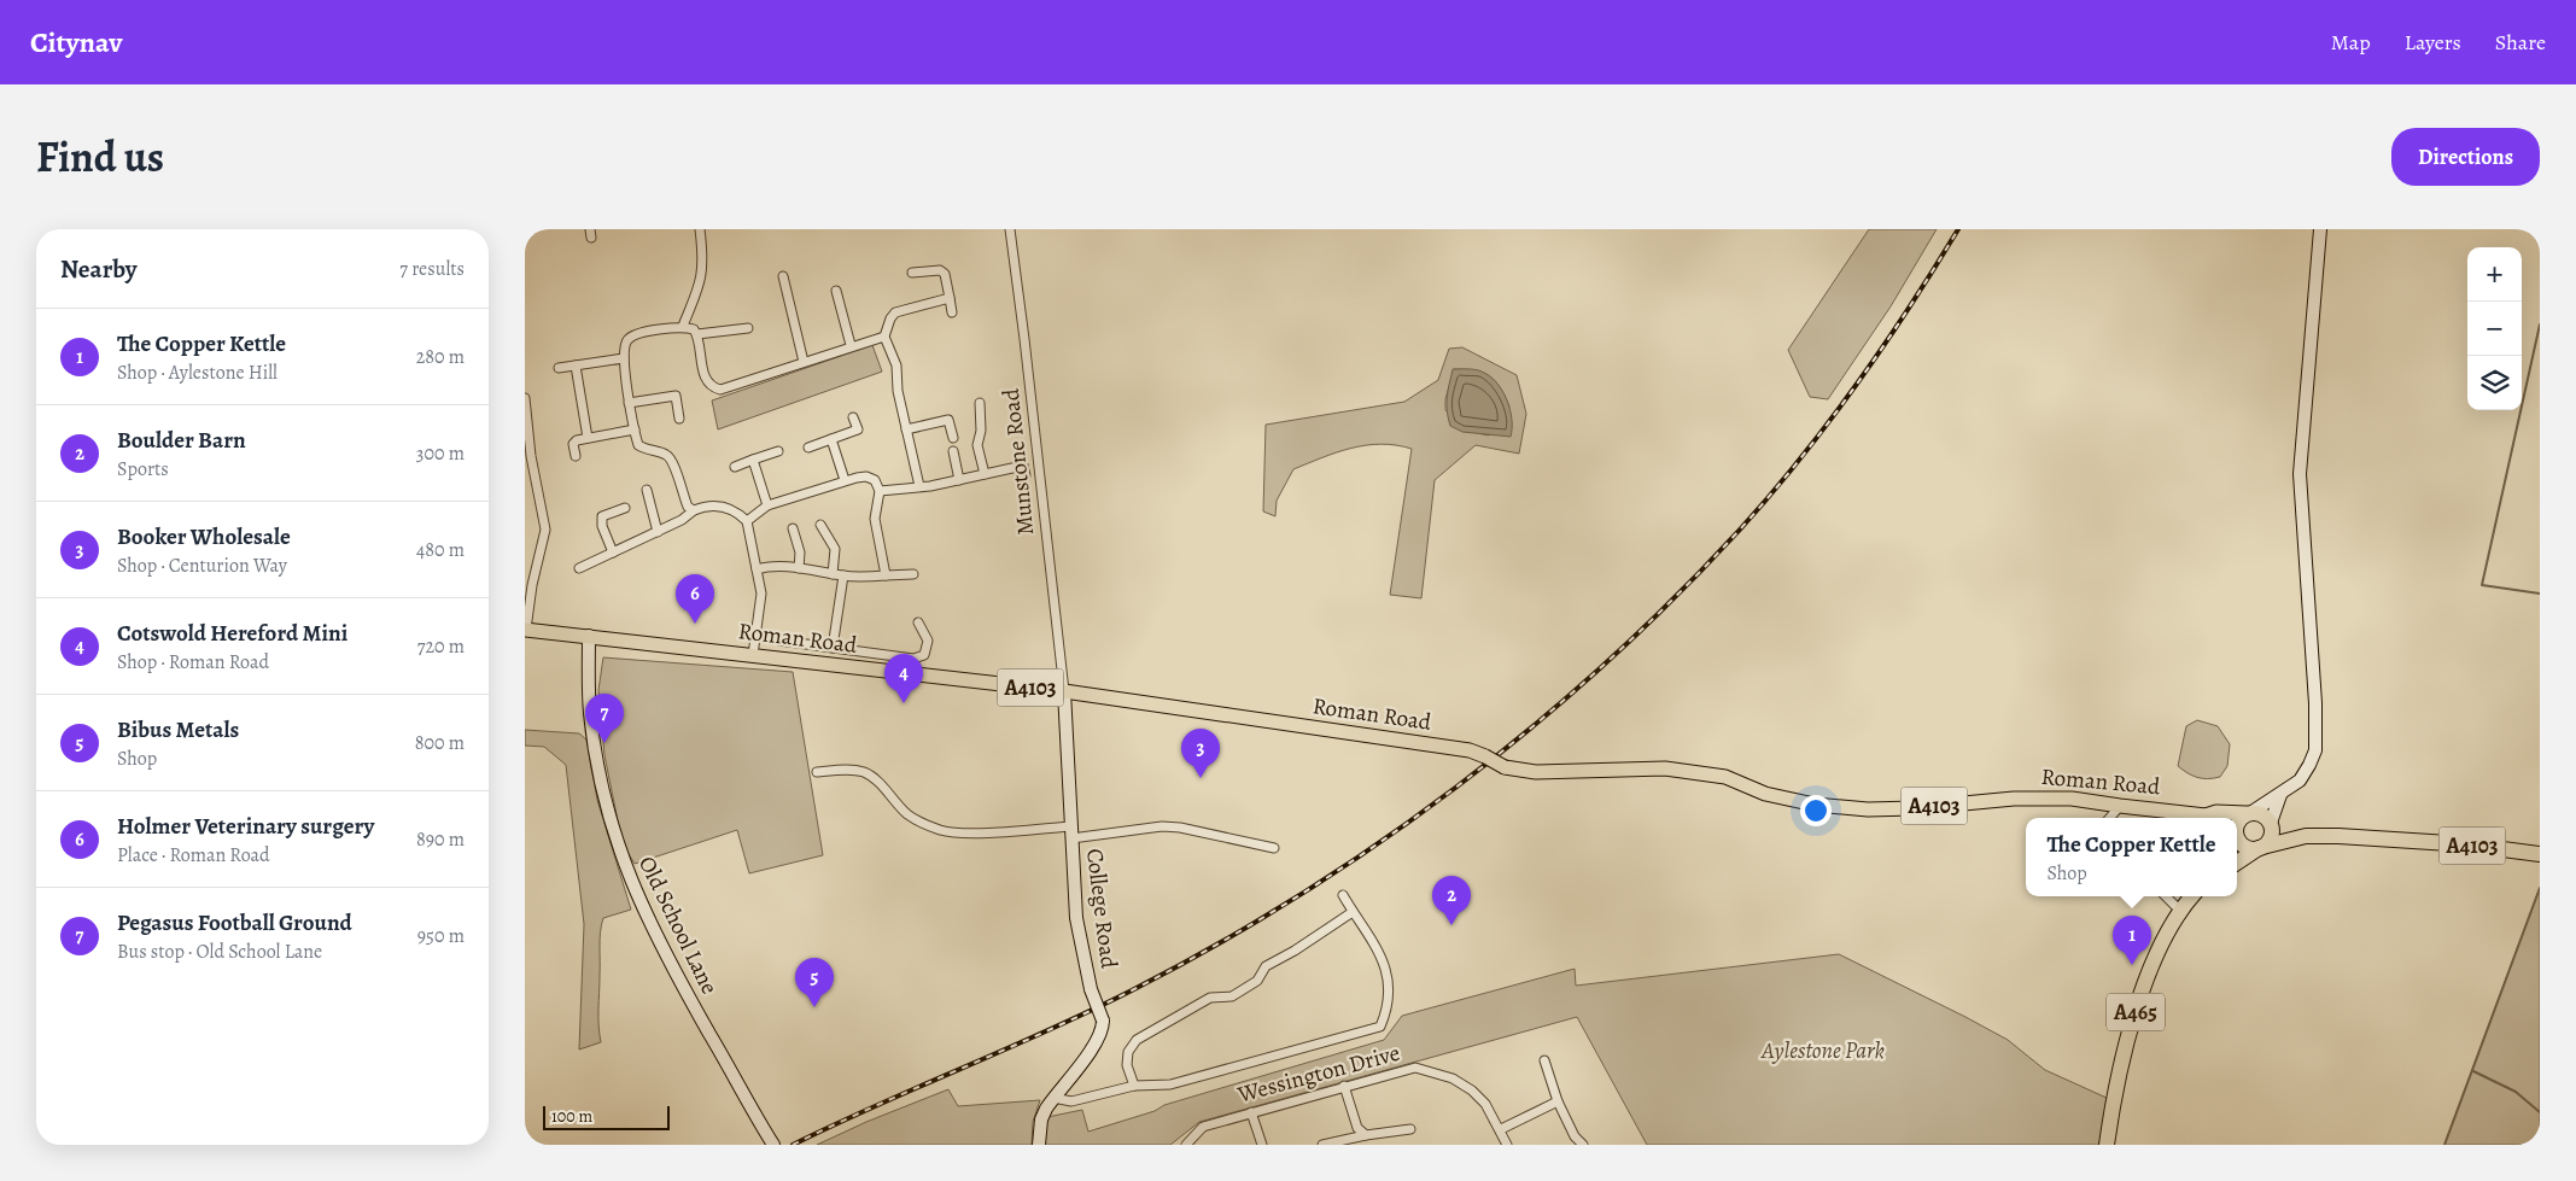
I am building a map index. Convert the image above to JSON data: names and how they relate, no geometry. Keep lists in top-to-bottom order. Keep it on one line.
{"streets":{"highway":["A4103","A465"],"main road":["Roman Road"],"street":["Munstone Road","College Road","Old School Lane","Wessington Drive"]},"crossings":[["Munstone Road","Roman Road"],["Munstone Road","College Road"],["Roman Road","A4103"],["Roman Road","College Road"],["Roman Road","Old School Lane"]],"parks":["Aylestone Park"],"scale_bar":"100 m","page":{"header":"Citynav","nav":["Map","Layers","Share"],"title":"Find us","buttons":"Directions","heading":["Nearby","7 results"],"map_buttons":["+","−"],"list":[{"mark":"1","name":"The Copper Kettle","note":"Shop · Aylestone Hill","value":"280 m"},{"mark":"2","name":"Boulder Barn","note":"Sports","value":"300 m"},{"mark":"3","name":"Booker Wholesale","note":"Shop · Centurion Way","value":"480 m"},{"mark":"4","name":"Cotswold Hereford Mini","note":"Shop · Roman Road","value":"720 m"},{"mark":"5","name":"Bibus Metals","note":"Shop","value":"800 m"},{"mark":"6","name":"Holmer Veterinary surgery","note":"Place · Roman Road","value":"890 m"},{"mark":"7","name":"Pegasus Football Ground","note":"Bus stop · Old School Lane","value":"950 m"}],"pins":["6","4","7","3","2","1","5"],"popup":["The Copper Kettle","Shop"],"scale":"100 m"}}
